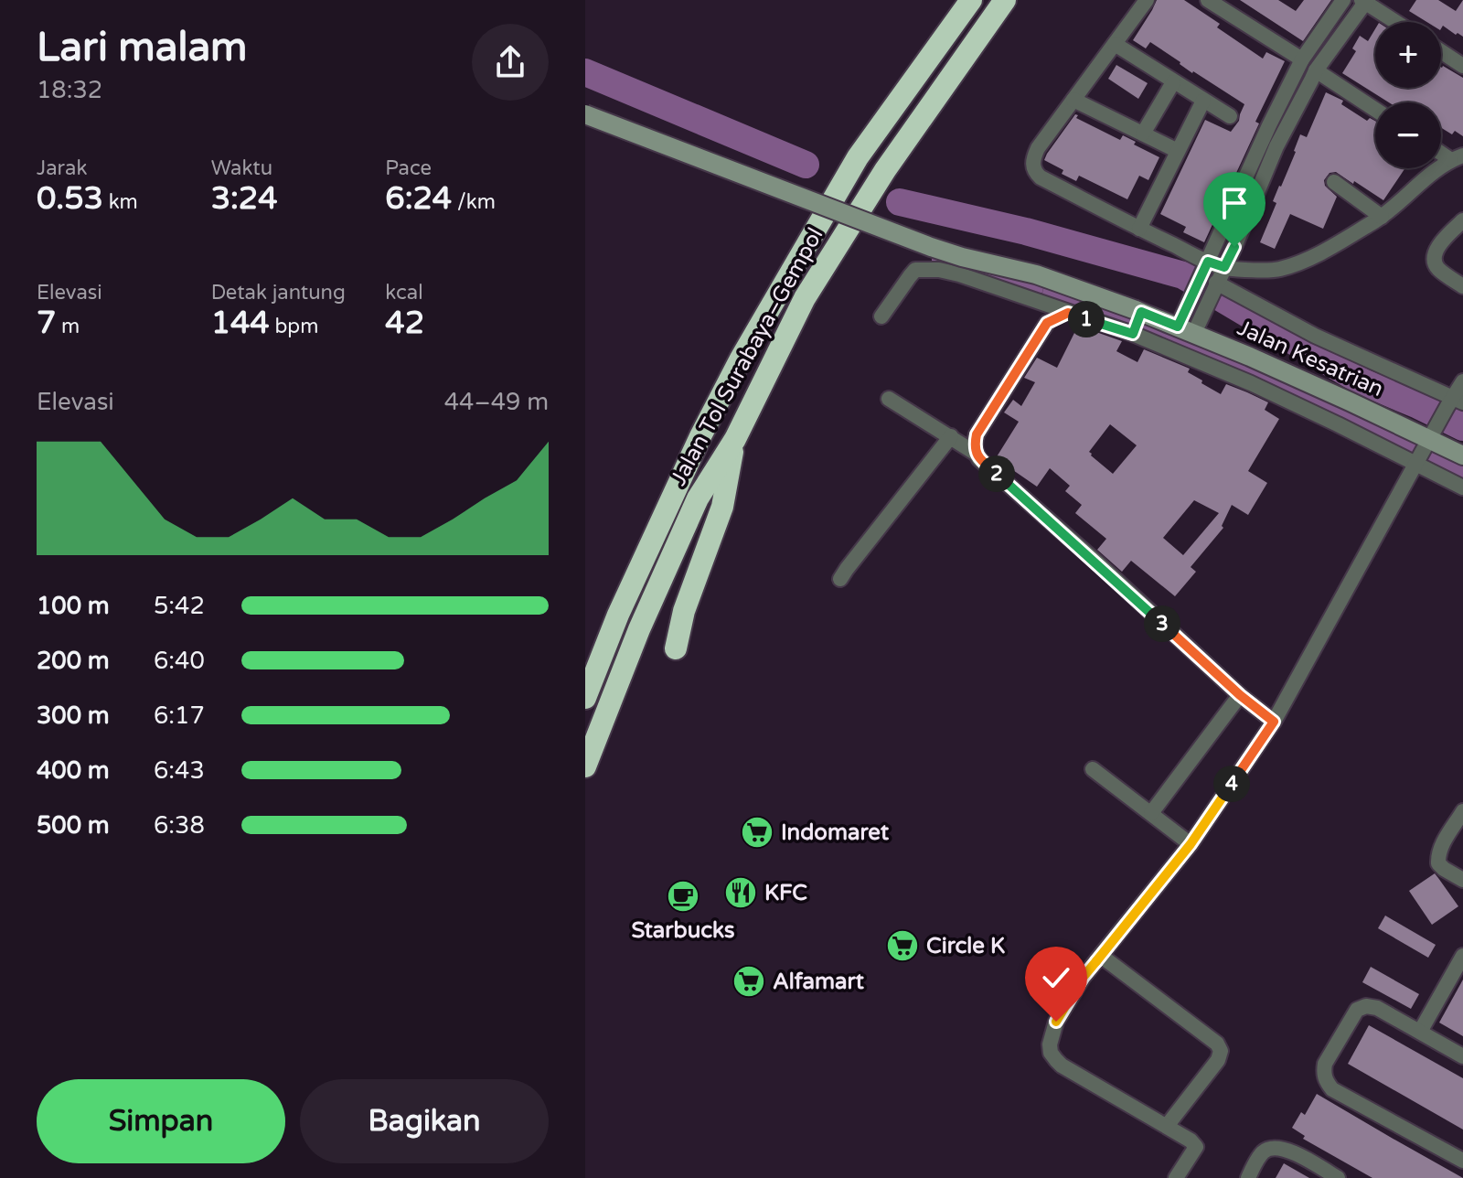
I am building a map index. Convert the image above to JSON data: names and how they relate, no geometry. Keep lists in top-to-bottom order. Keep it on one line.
{"streets":{"highway":["Jalan Tol Surabaya–Gempol"],"street":["Jalan Kesatrian"]},"places":{"supermarket":["Indomaret","Circle K","Alfamart"],"restaurant":["KFC"],"cafe":["Starbucks"]},"page":{"heading":["Lari malam","18:32"],"map_buttons":["+","−"],"stats":[["Jarak","0.53 km"],["Waktu","3:24"],["Pace","6:24 /km"],["Elevasi","7 m"],["Detak jantung","144 bpm"],["kcal","42"]],"pins":["1","2","3","4"],"chart":["Elevasi","44–49 m"],"list":[{"name":"100 m","note":"5:42"},{"name":"200 m","note":"6:40"},{"name":"300 m","note":"6:17"},{"name":"400 m","note":"6:43"},{"name":"500 m","note":"6:38"}],"buttons":["Simpan","Bagikan"]}}
